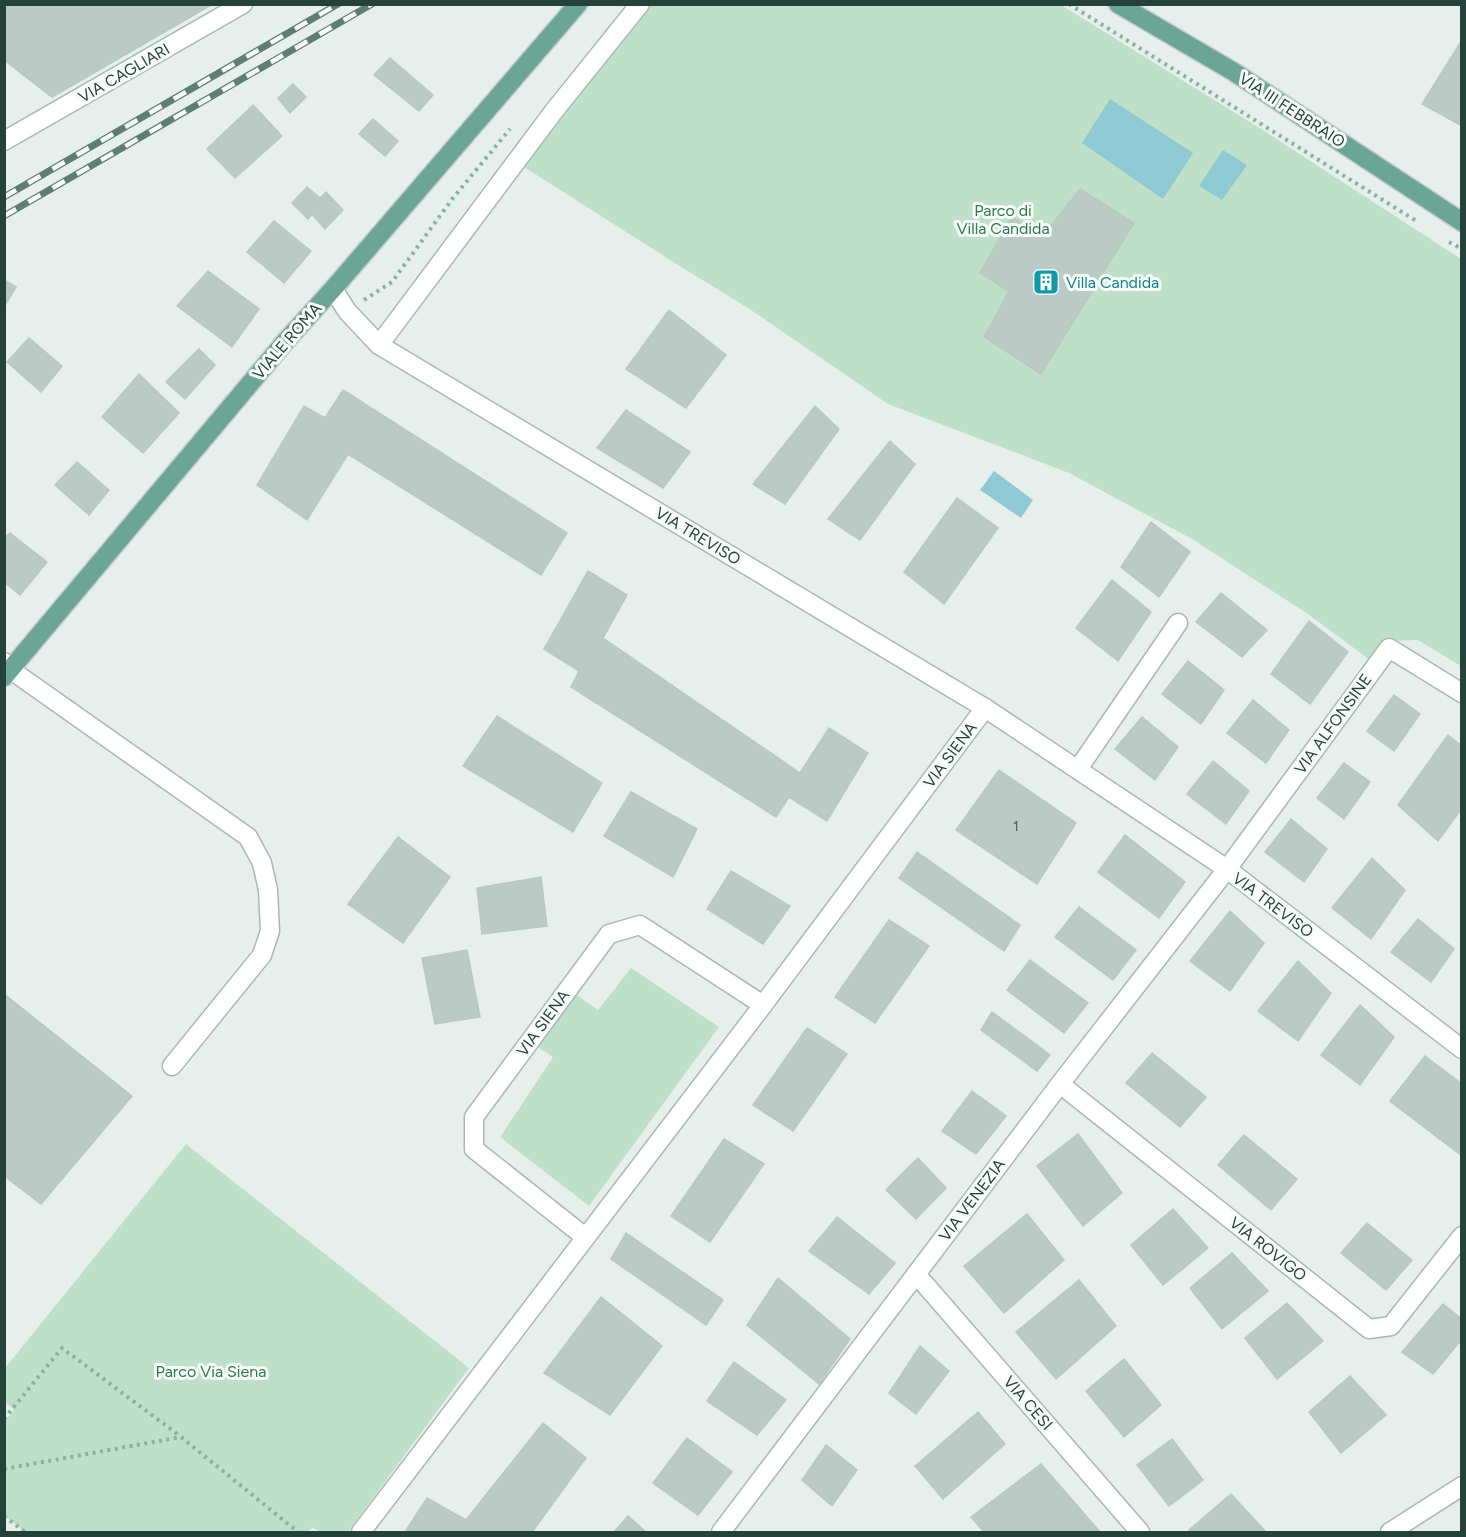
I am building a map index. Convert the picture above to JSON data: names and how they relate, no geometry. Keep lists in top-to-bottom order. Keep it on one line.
{"streets":{"main road":["VIA III FEBBRAIO","VIALE ROMA"],"street":["VIA CAGLIARI","VIA TREVISO","VIA ALFONSINE","VIA SIENA","VIA VENEZIA","VIA ROVIGO","VIA CESI"]},"crossings":[["VIALE ROMA","VIA TREVISO"],["VIA TREVISO","VIA ALFONSINE"],["VIA TREVISO","VIA SIENA"],["VIA TREVISO","VIA VENEZIA"],["VIA ALFONSINE","VIA VENEZIA"],["VIA VENEZIA","VIA ROVIGO"],["VIA VENEZIA","VIA CESI"]],"parks":["Parco di Villa Candida","Parco Via Siena"],"places":{"building":["Villa Candida"]},"house_numbers":["1"]}
